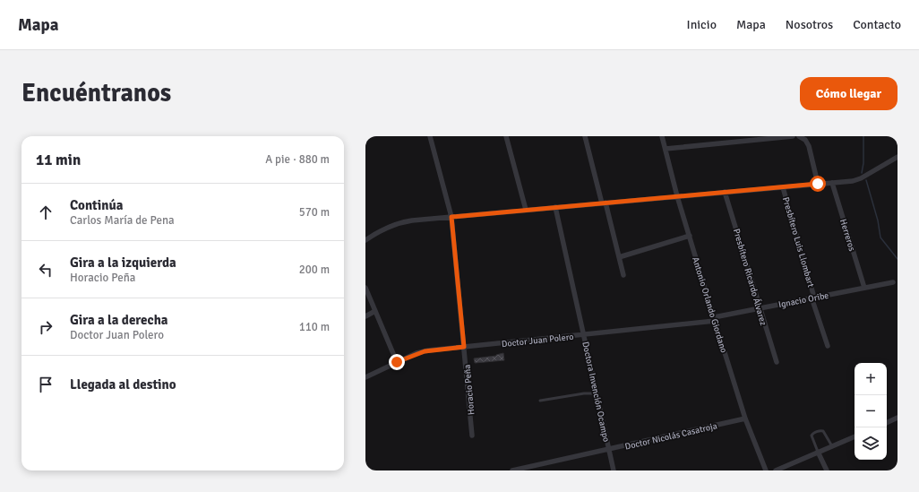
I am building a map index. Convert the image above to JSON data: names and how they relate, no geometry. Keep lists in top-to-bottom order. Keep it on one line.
{"streets":{"street":["Herreros","Presbítero Luis Llombart","Presbítero Ricardo Álvarez","Ignacio Oribe","Antonio Orlando Giordano","Doctor Juan Polero","Horacio Peña","Doctora Invención Ocampo","Doctor Nicolás Casatroja"]},"crossings":[["Herreros","Ignacio Oribe"],["Presbítero Luis Llombart","Ignacio Oribe"],["Presbítero Ricardo Álvarez","Ignacio Oribe"],["Ignacio Oribe","Antonio Orlando Giordano"],["Ignacio Oribe","Doctor Juan Polero"],["Antonio Orlando Giordano","Doctor Juan Polero"],["Antonio Orlando Giordano","Doctor Nicolás Casatroja"],["Doctor Juan Polero","Horacio Peña"],["Doctor Juan Polero","Doctora Invención Ocampo"],["Doctora Invención Ocampo","Doctor Nicolás Casatroja"]],"page":{"header":"Mapa","nav":["Inicio","Mapa","Nosotros","Contacto"],"buttons":"Cómo llegar","title":"Encuéntranos","heading":["11 min","A pie · 880 m"],"list":[["Continúa","Carlos María de Pena","570 m"],["Gira a la izquierda","Horacio Peña","200 m"],["Gira a la derecha","Doctor Juan Polero","110 m"],"Llegada al destino"],"map_buttons":["+","−"]}}
